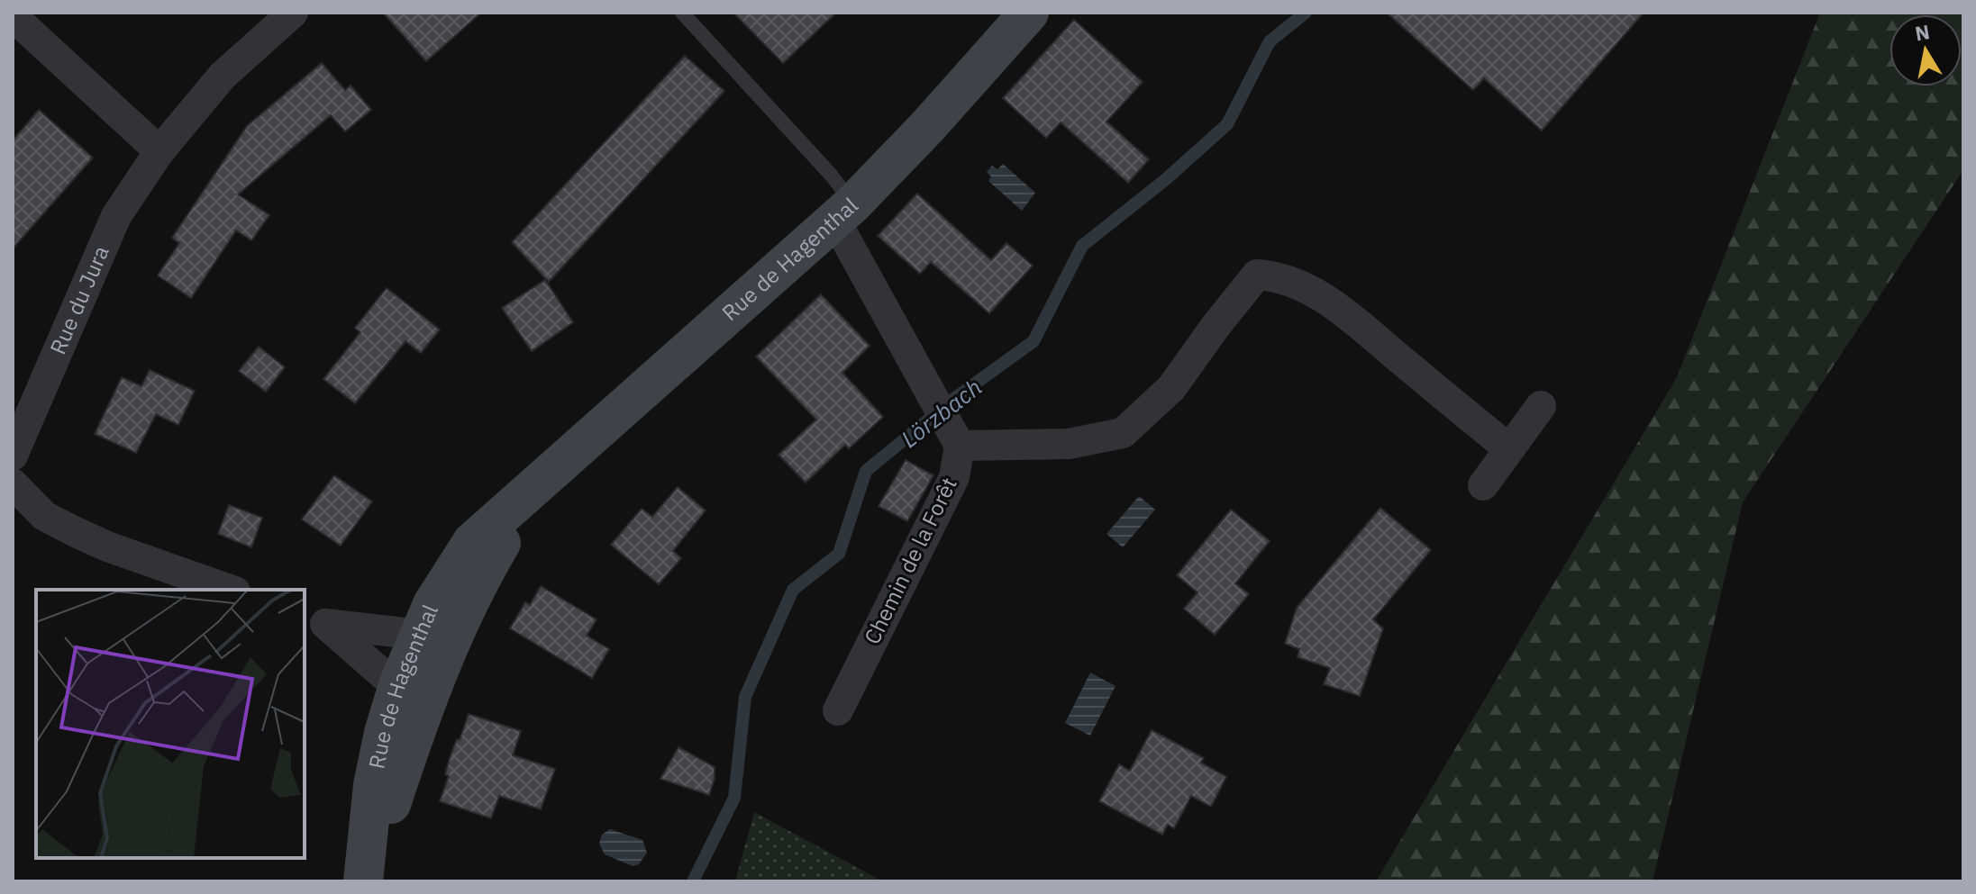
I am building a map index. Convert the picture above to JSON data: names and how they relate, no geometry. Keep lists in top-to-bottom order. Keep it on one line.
{"streets":{"main road":["Rue de Hagenthal"],"street":["Rue du Jura","Chemin de la Forêt"]},"water":["Lörzbach"],"north":"top"}
